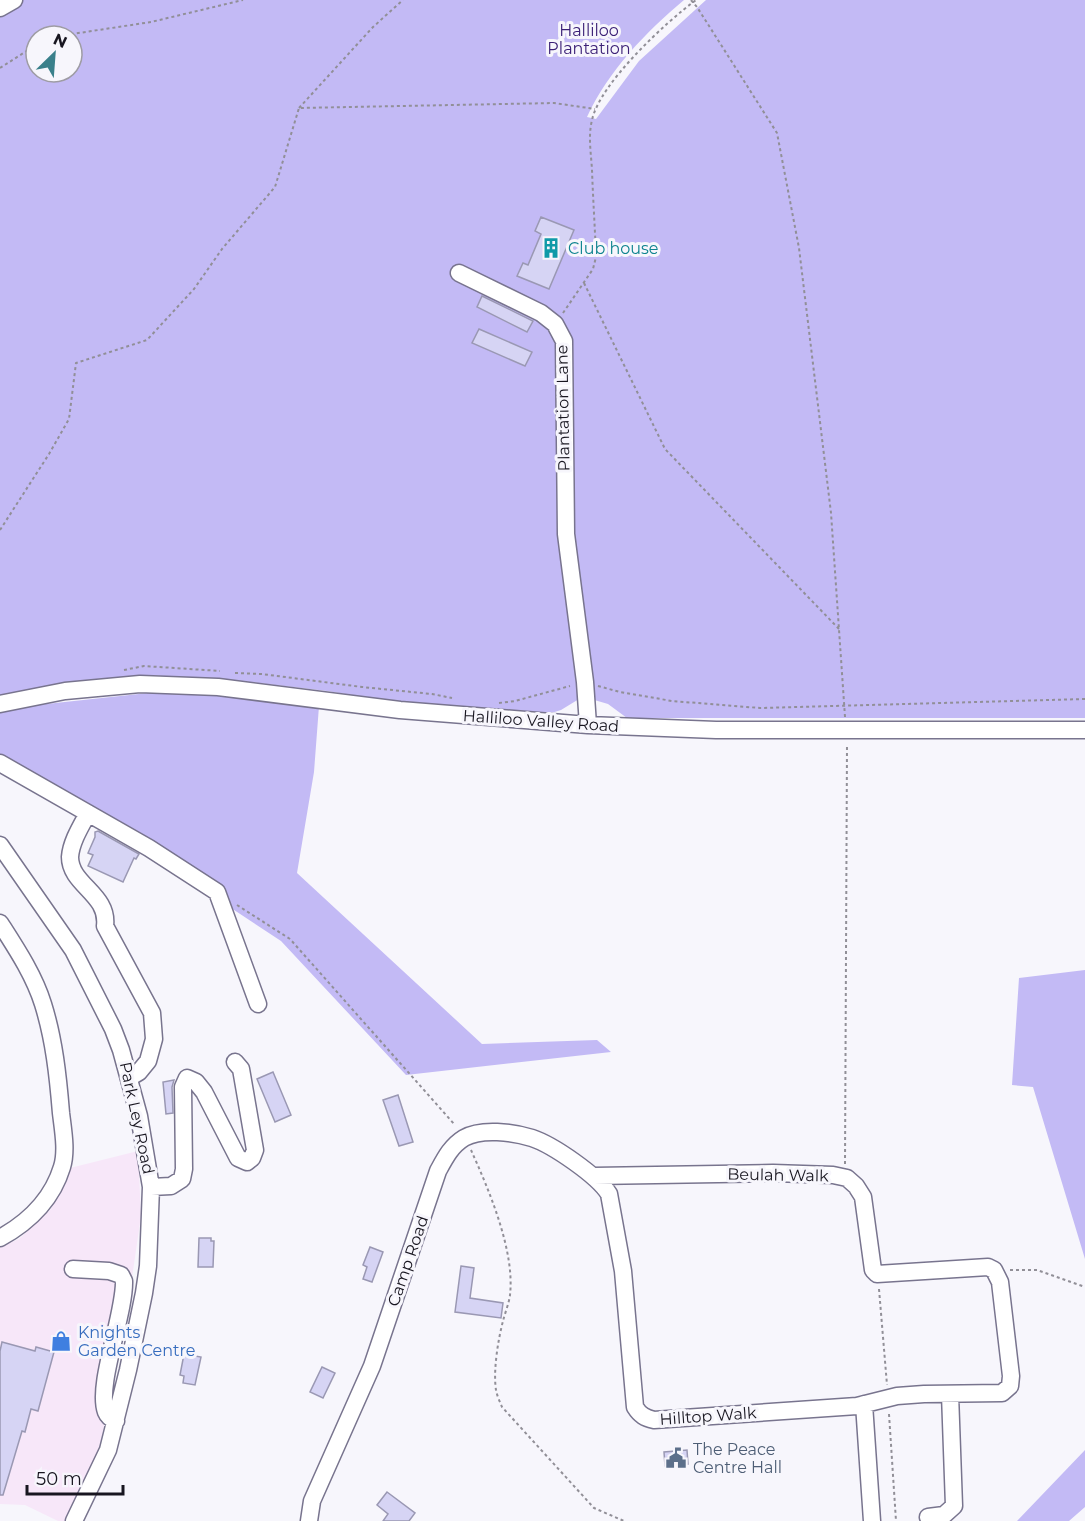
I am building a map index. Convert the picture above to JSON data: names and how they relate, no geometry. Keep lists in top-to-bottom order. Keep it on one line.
{"streets":{"street":["Plantation Lane","Halliloo Valley Road","Park Ley Road","Beulah Walk","Camp Road","Hilltop Walk"]},"crossings":[["Plantation Lane","Halliloo Valley Road"],["Beulah Walk","Hilltop Walk"]],"parks":["Halliloo Plantation"],"places":{"building":["Club house"],"shop":["Knights Garden Centre"],"public building":["The Peace Centre Hall"]},"scale_bar":"50 m","north":"top right"}
